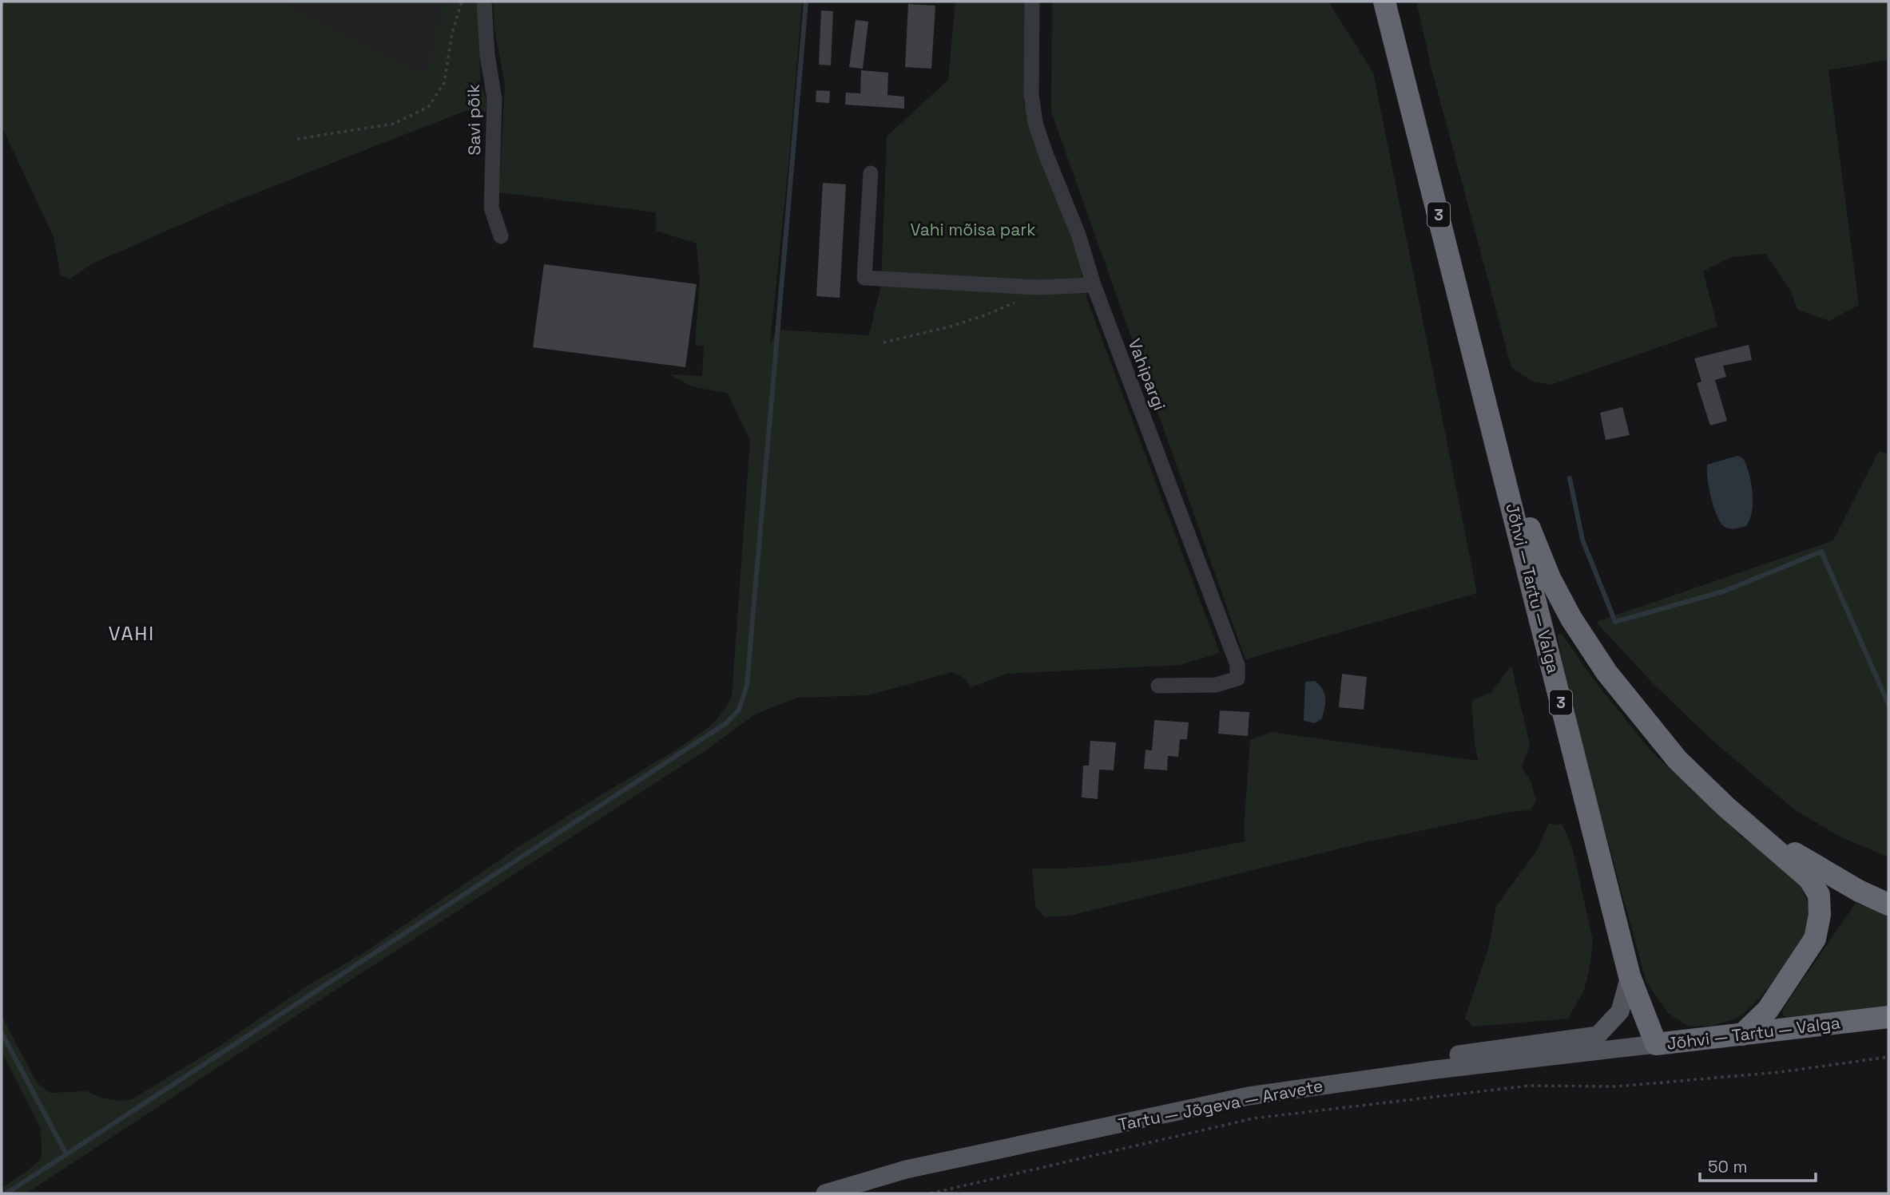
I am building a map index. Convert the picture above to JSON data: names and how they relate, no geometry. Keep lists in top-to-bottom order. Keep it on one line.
{"streets":{"highway":["3","Jõhvi — Tartu — Valga"],"main road":["Tartu — Jõgeva — Aravete"],"street":["Savi põik","Vahipargi"]},"crossings":[["Jõhvi — Tartu — Valga","Tartu — Jõgeva — Aravete"]],"districts":["VAHI"],"parks":["Vahi mõisa park"],"scale_bar":"50 m"}
